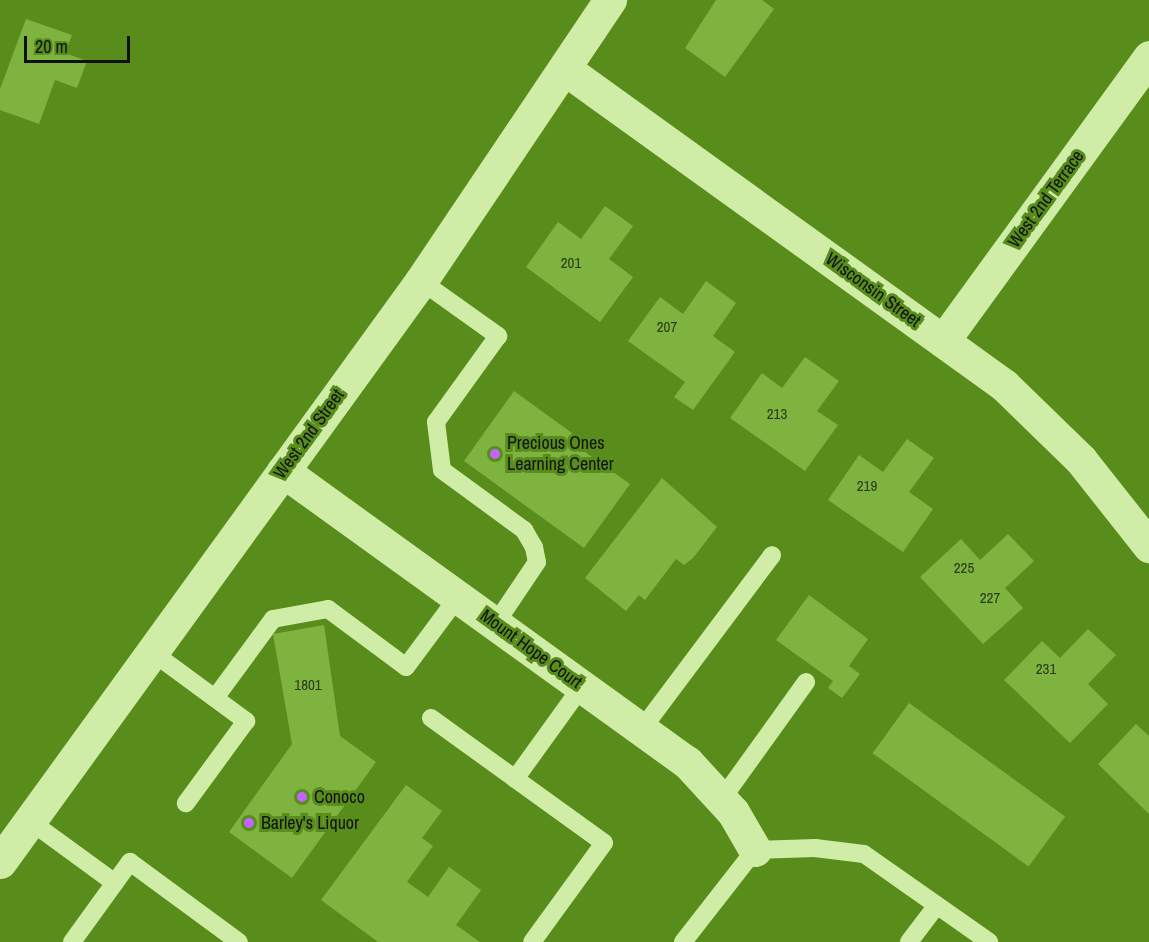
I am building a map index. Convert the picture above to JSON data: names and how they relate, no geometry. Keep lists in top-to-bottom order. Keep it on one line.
{"streets":{"street":["West 2nd Terrace","Wisconsin Street","West 2nd Street","Mount Hope Court"]},"crossings":[["West 2nd Terrace","Wisconsin Street"],["Wisconsin Street","West 2nd Street"],["West 2nd Street","Mount Hope Court"]],"places":["Precious Ones Learning Center","Conoco","Barley's Liquor"],"house_numbers":["201","207","213","219","225","227","231","1801"],"scale_bar":"20 m"}
